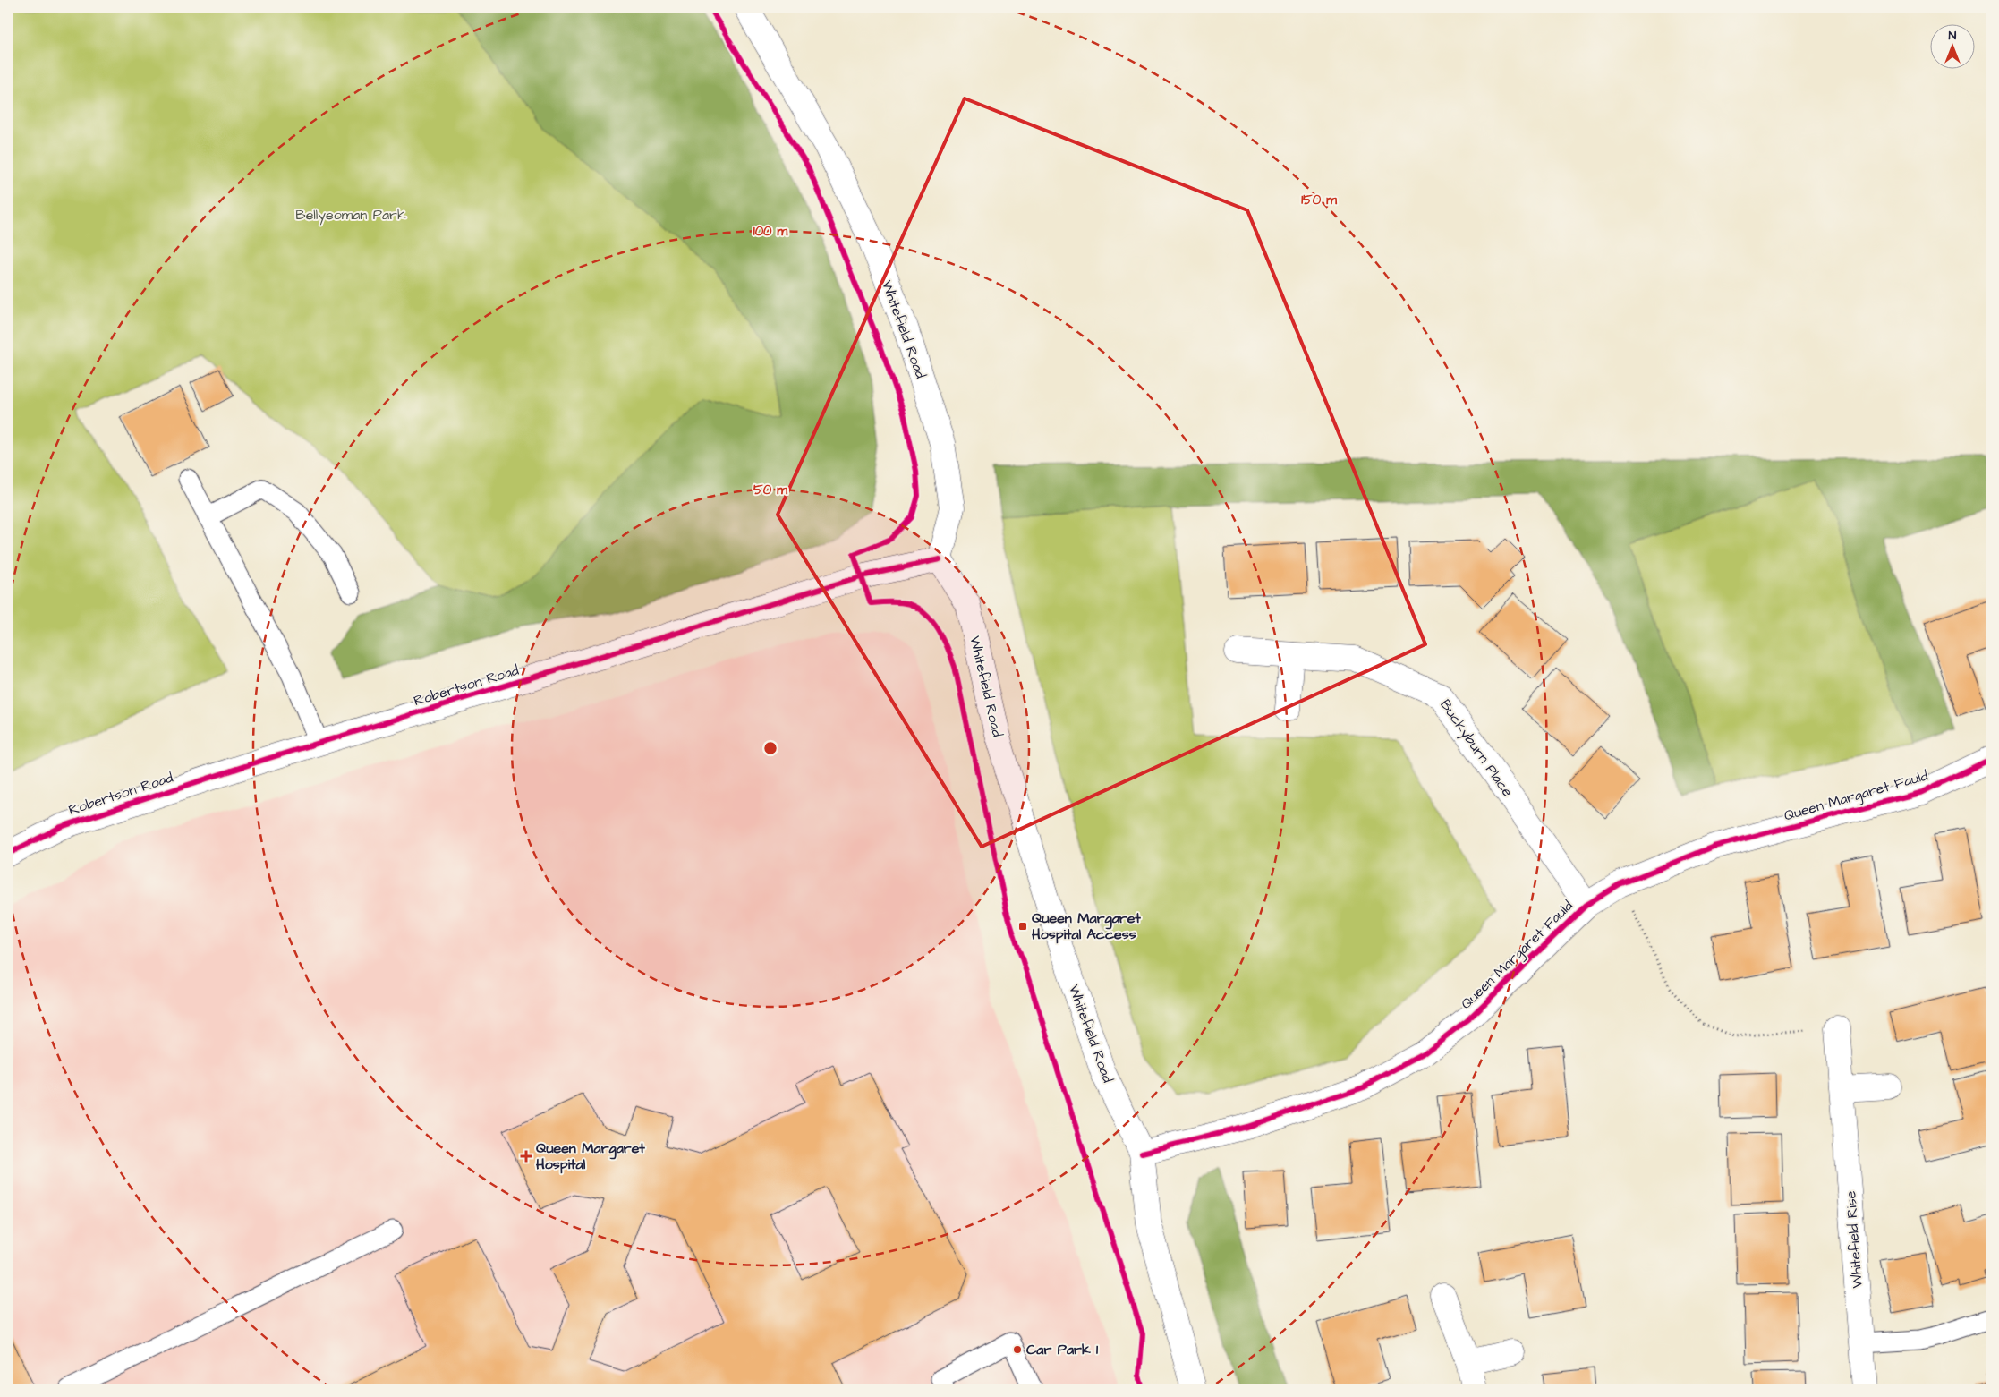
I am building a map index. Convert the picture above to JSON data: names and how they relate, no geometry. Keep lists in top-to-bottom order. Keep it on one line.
{"streets":{"street":["Whitefield Road","Robertson Road","Buckyburn Place","Queen Margaret Fauld","Whitefield Rise"]},"crossings":[["Whitefield Road","Robertson Road"],["Whitefield Road","Queen Margaret Fauld"],["Buckyburn Place","Queen Margaret Fauld"]],"parks":["Bellyeoman Park"],"places":{"transit":["Queen Margaret Hospital Access"],"health":["Queen Margaret Hospital"],"other":["Car Park 1"]},"north":"top","rings":["150 m","100 m","50 m"]}
